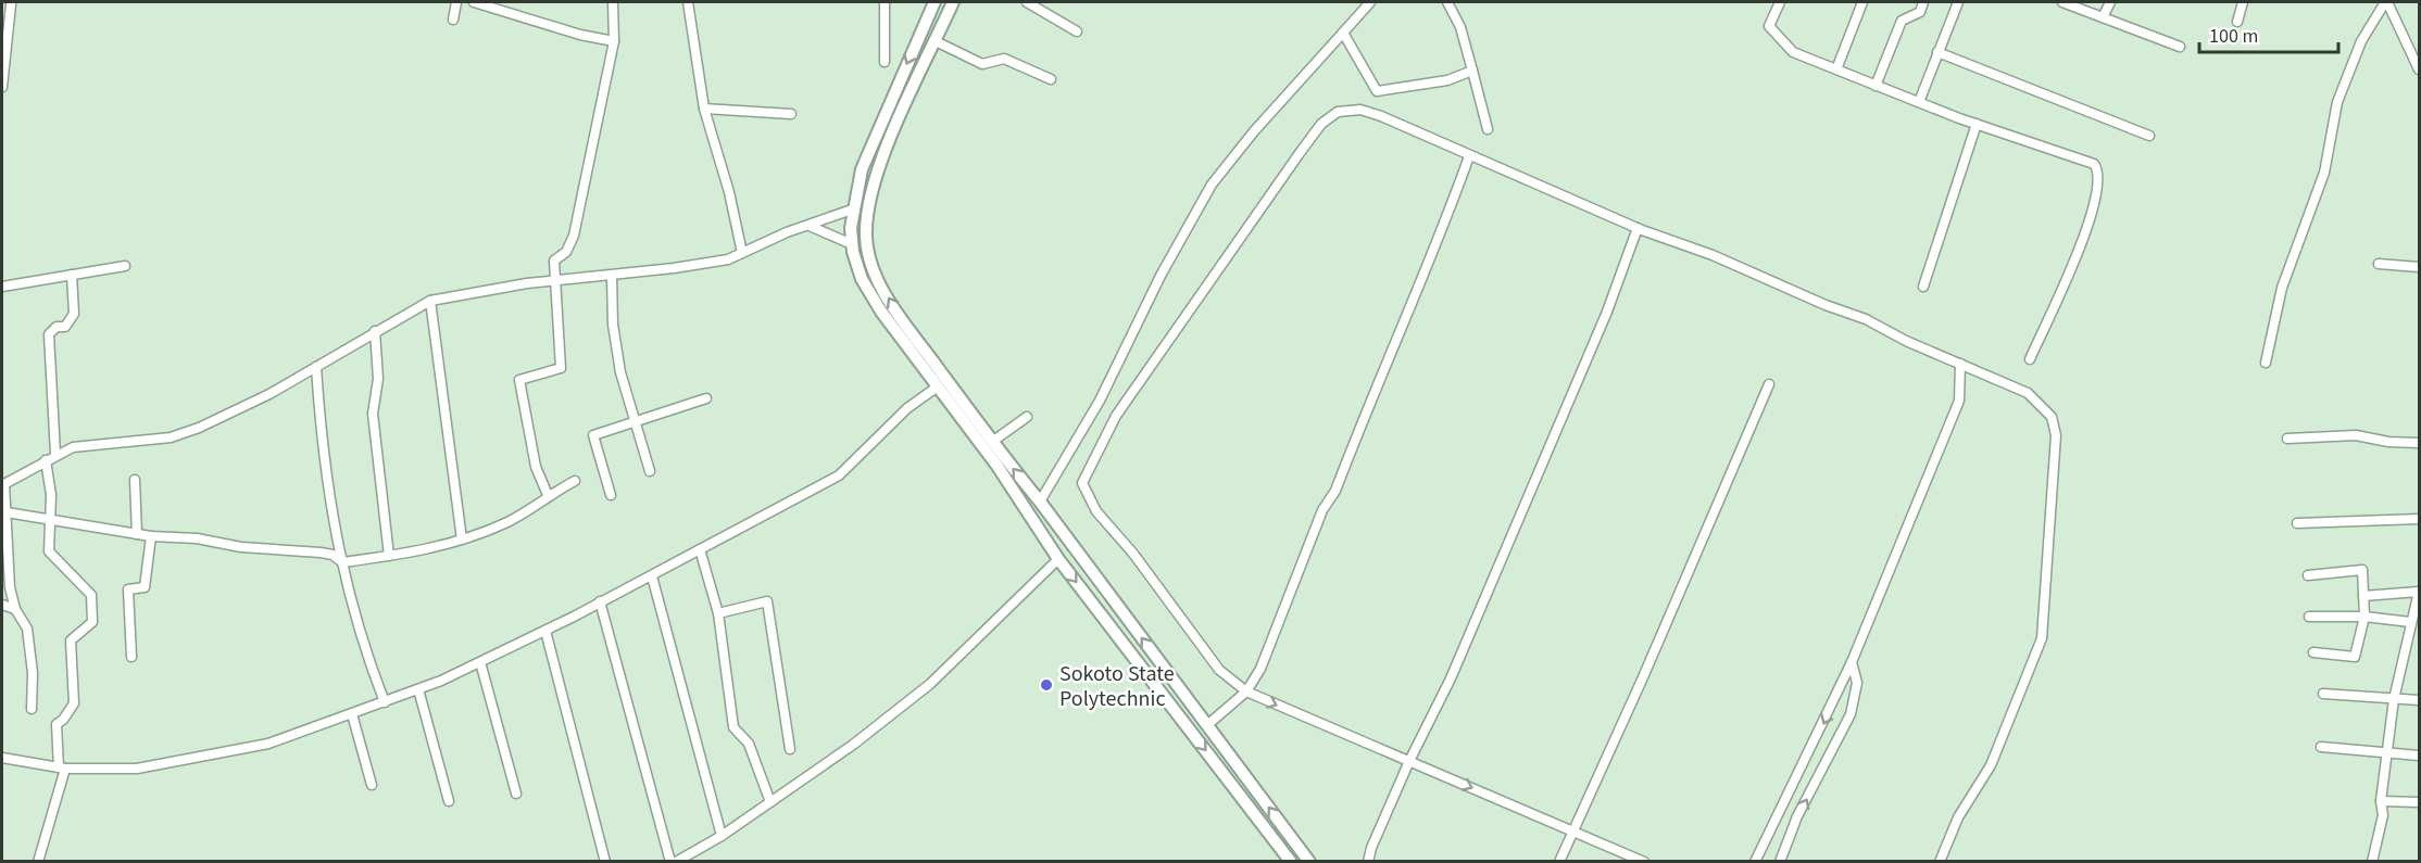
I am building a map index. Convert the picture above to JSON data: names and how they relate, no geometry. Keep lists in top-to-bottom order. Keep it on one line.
{"places":["Sokoto State Polytechnic"],"scale_bar":"100 m"}
